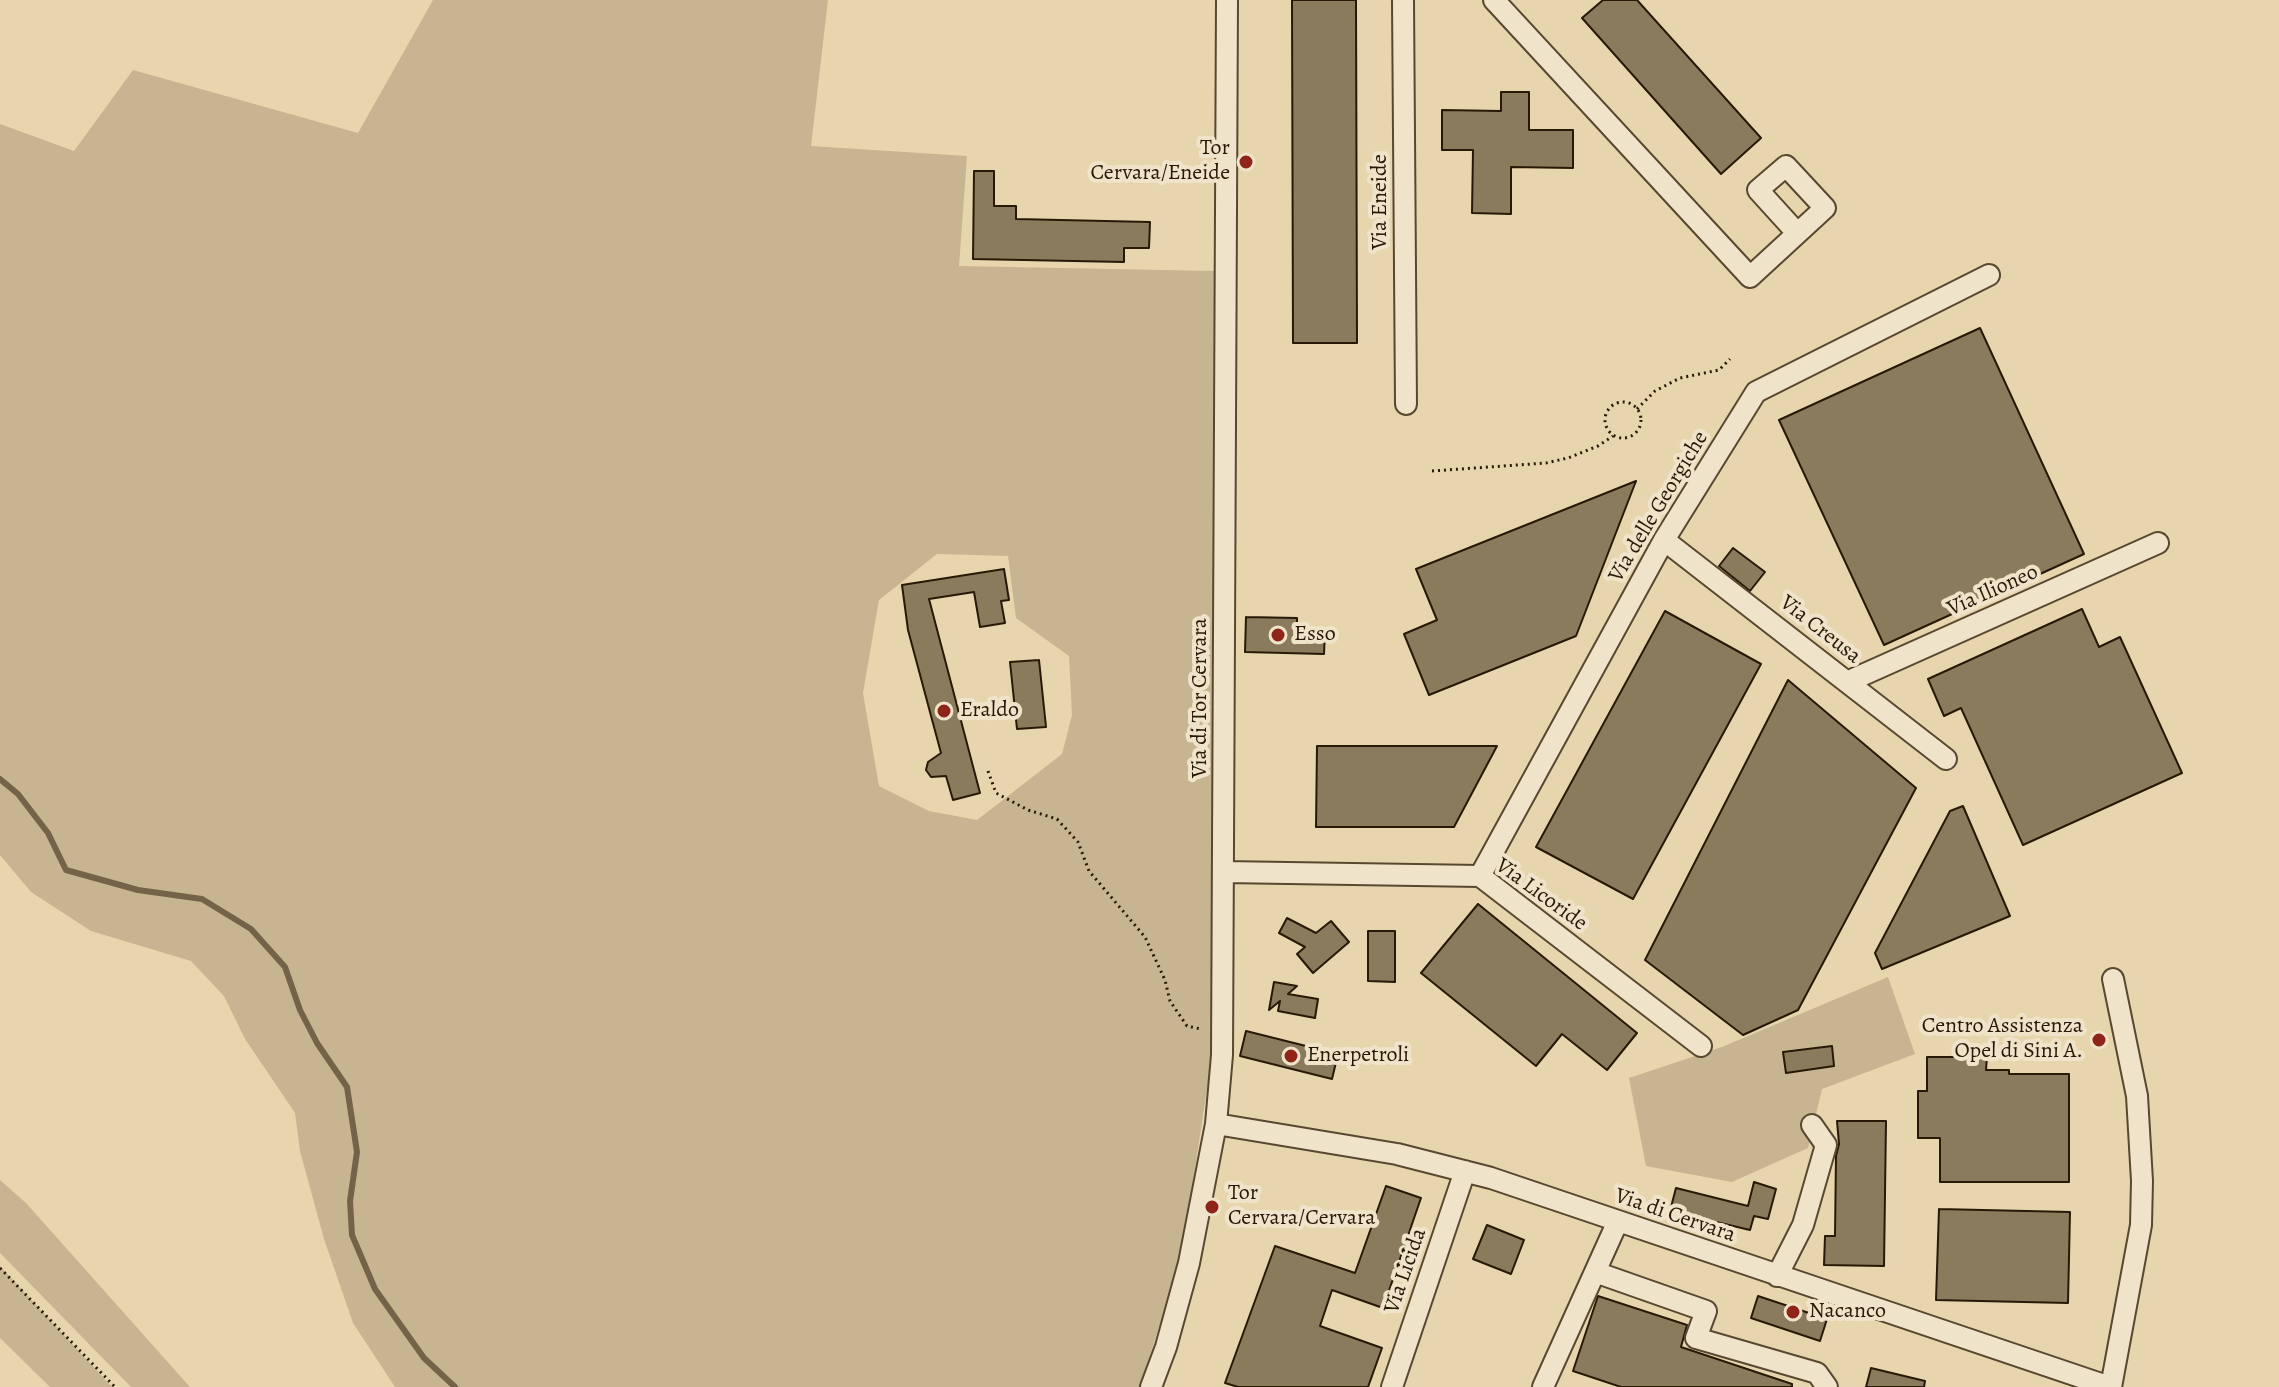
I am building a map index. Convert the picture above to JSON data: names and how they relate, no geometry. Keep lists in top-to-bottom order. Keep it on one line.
{"streets":{"street":["Via Eneide","Via delle Georgiche","Via Ilioneo","Via Creusa","Via di Tor Cervara","Via Licoride","Via di Cervara","Via Licida"]},"crossings":[["Via delle Georgiche","Via Creusa"],["Via delle Georgiche","Via Licoride"],["Via Ilioneo","Via Creusa"],["Via di Tor Cervara","Via Licoride"],["Via di Tor Cervara","Via di Cervara"],["Via di Cervara","Via Licida"]],"places":["Tor Cervara/Eneide","Esso","Eraldo","Centro Assistenza Opel di Sini A.","Enerpetroli","Tor Cervara/Cervara","Nacanco"]}
